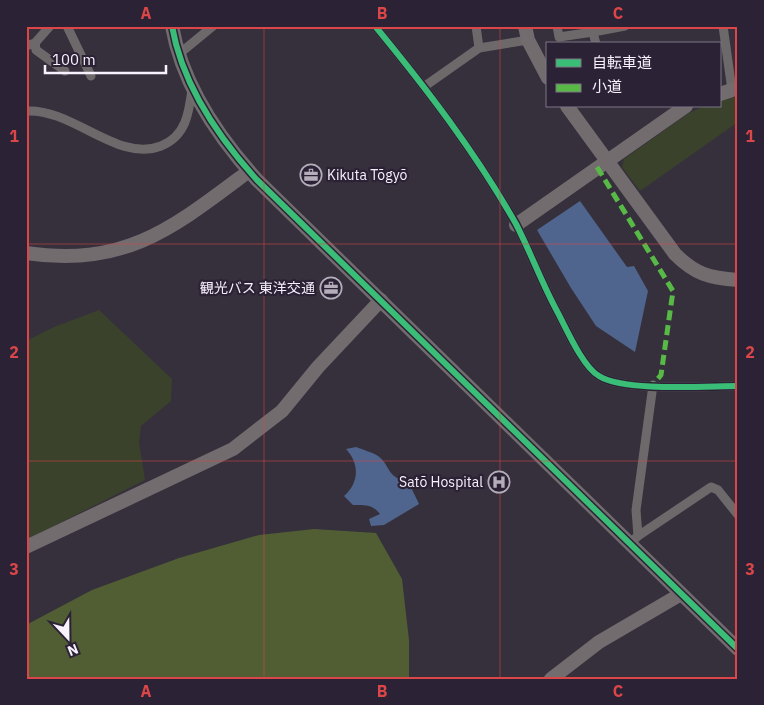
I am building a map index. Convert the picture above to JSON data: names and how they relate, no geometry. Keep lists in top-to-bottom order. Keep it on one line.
{"places":{"office":["Kikuta Tōgyō","観光バス 東洋交通"],"hospital":["Satō Hospital"]},"legend":["自転車道","小道"],"scale_bar":"100 m","north":"bottom","grid":{"columns":["A","B","C"],"rows":["1","2","3"]}}
